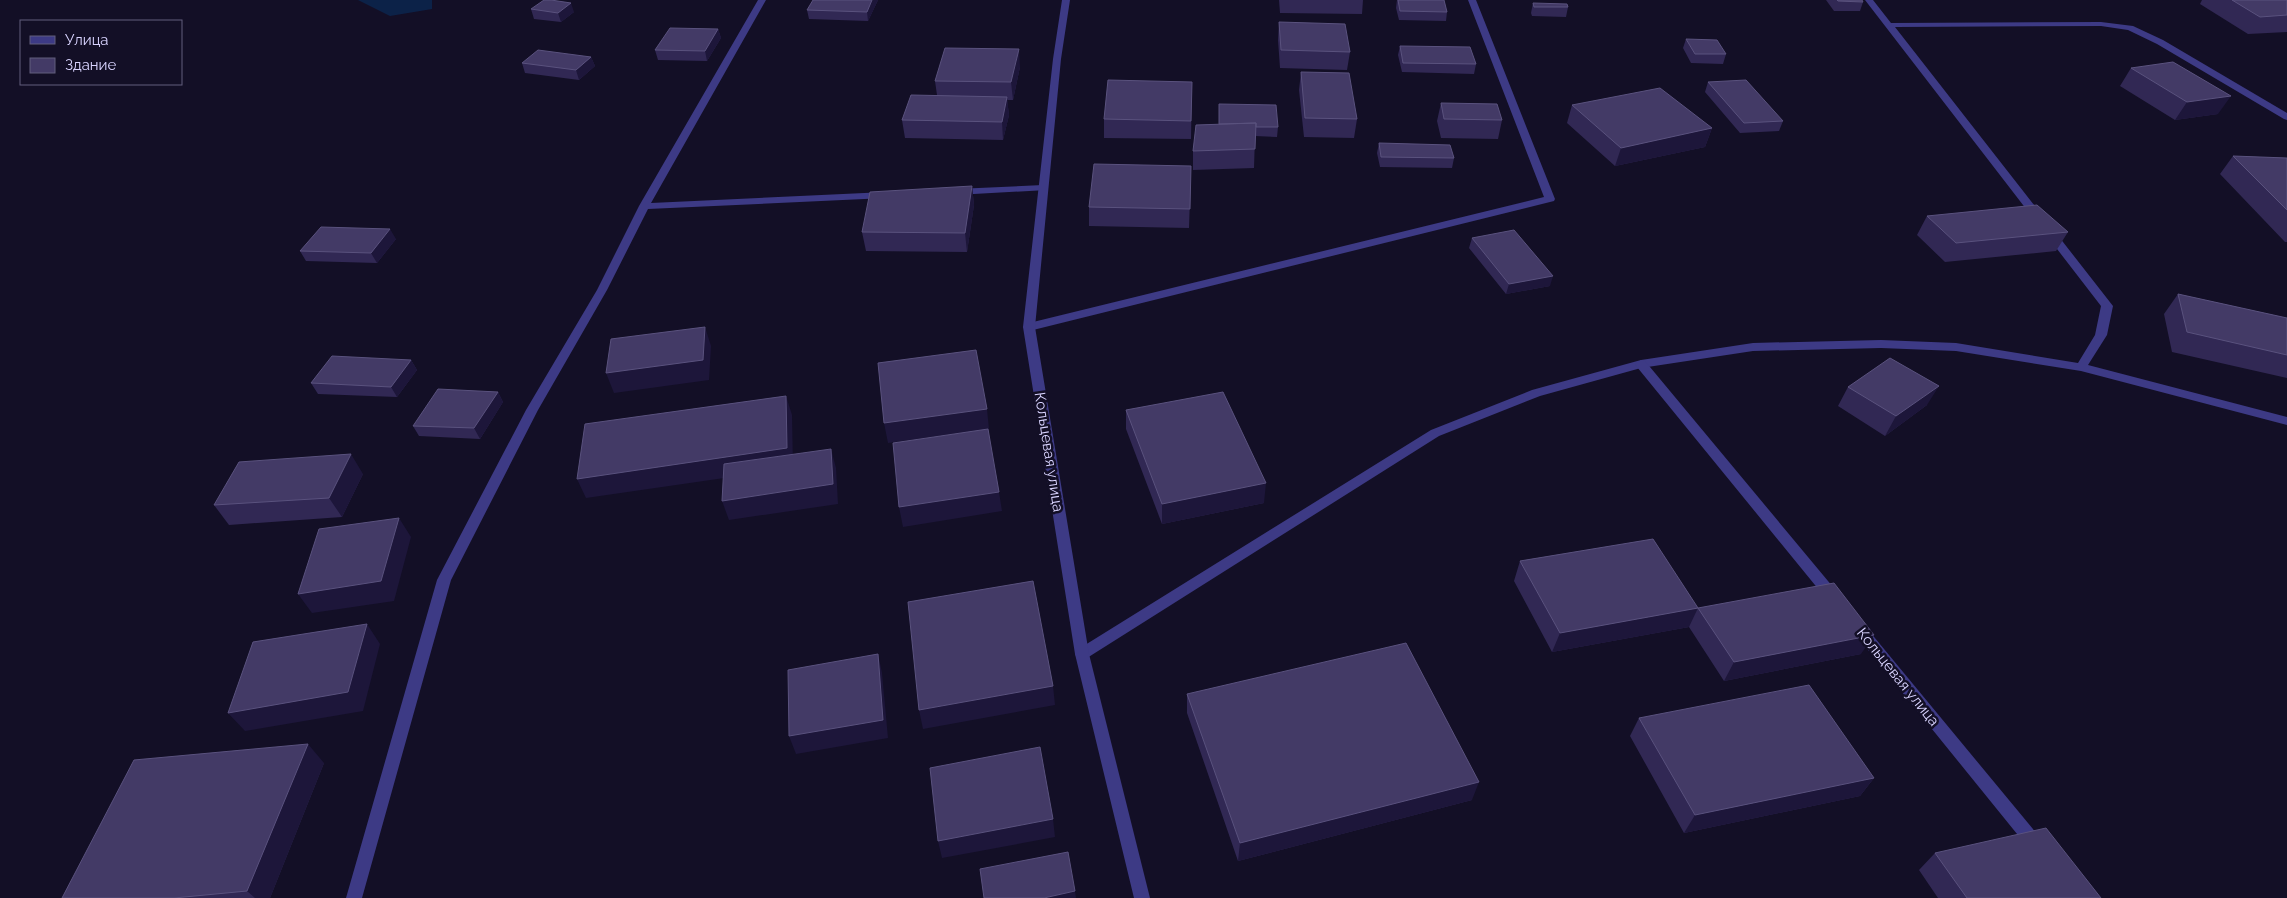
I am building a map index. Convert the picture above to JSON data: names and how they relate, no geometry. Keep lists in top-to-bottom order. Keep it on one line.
{"streets":{"street":["Кольцевая улица"]},"legend":["Улица","Здание"]}
